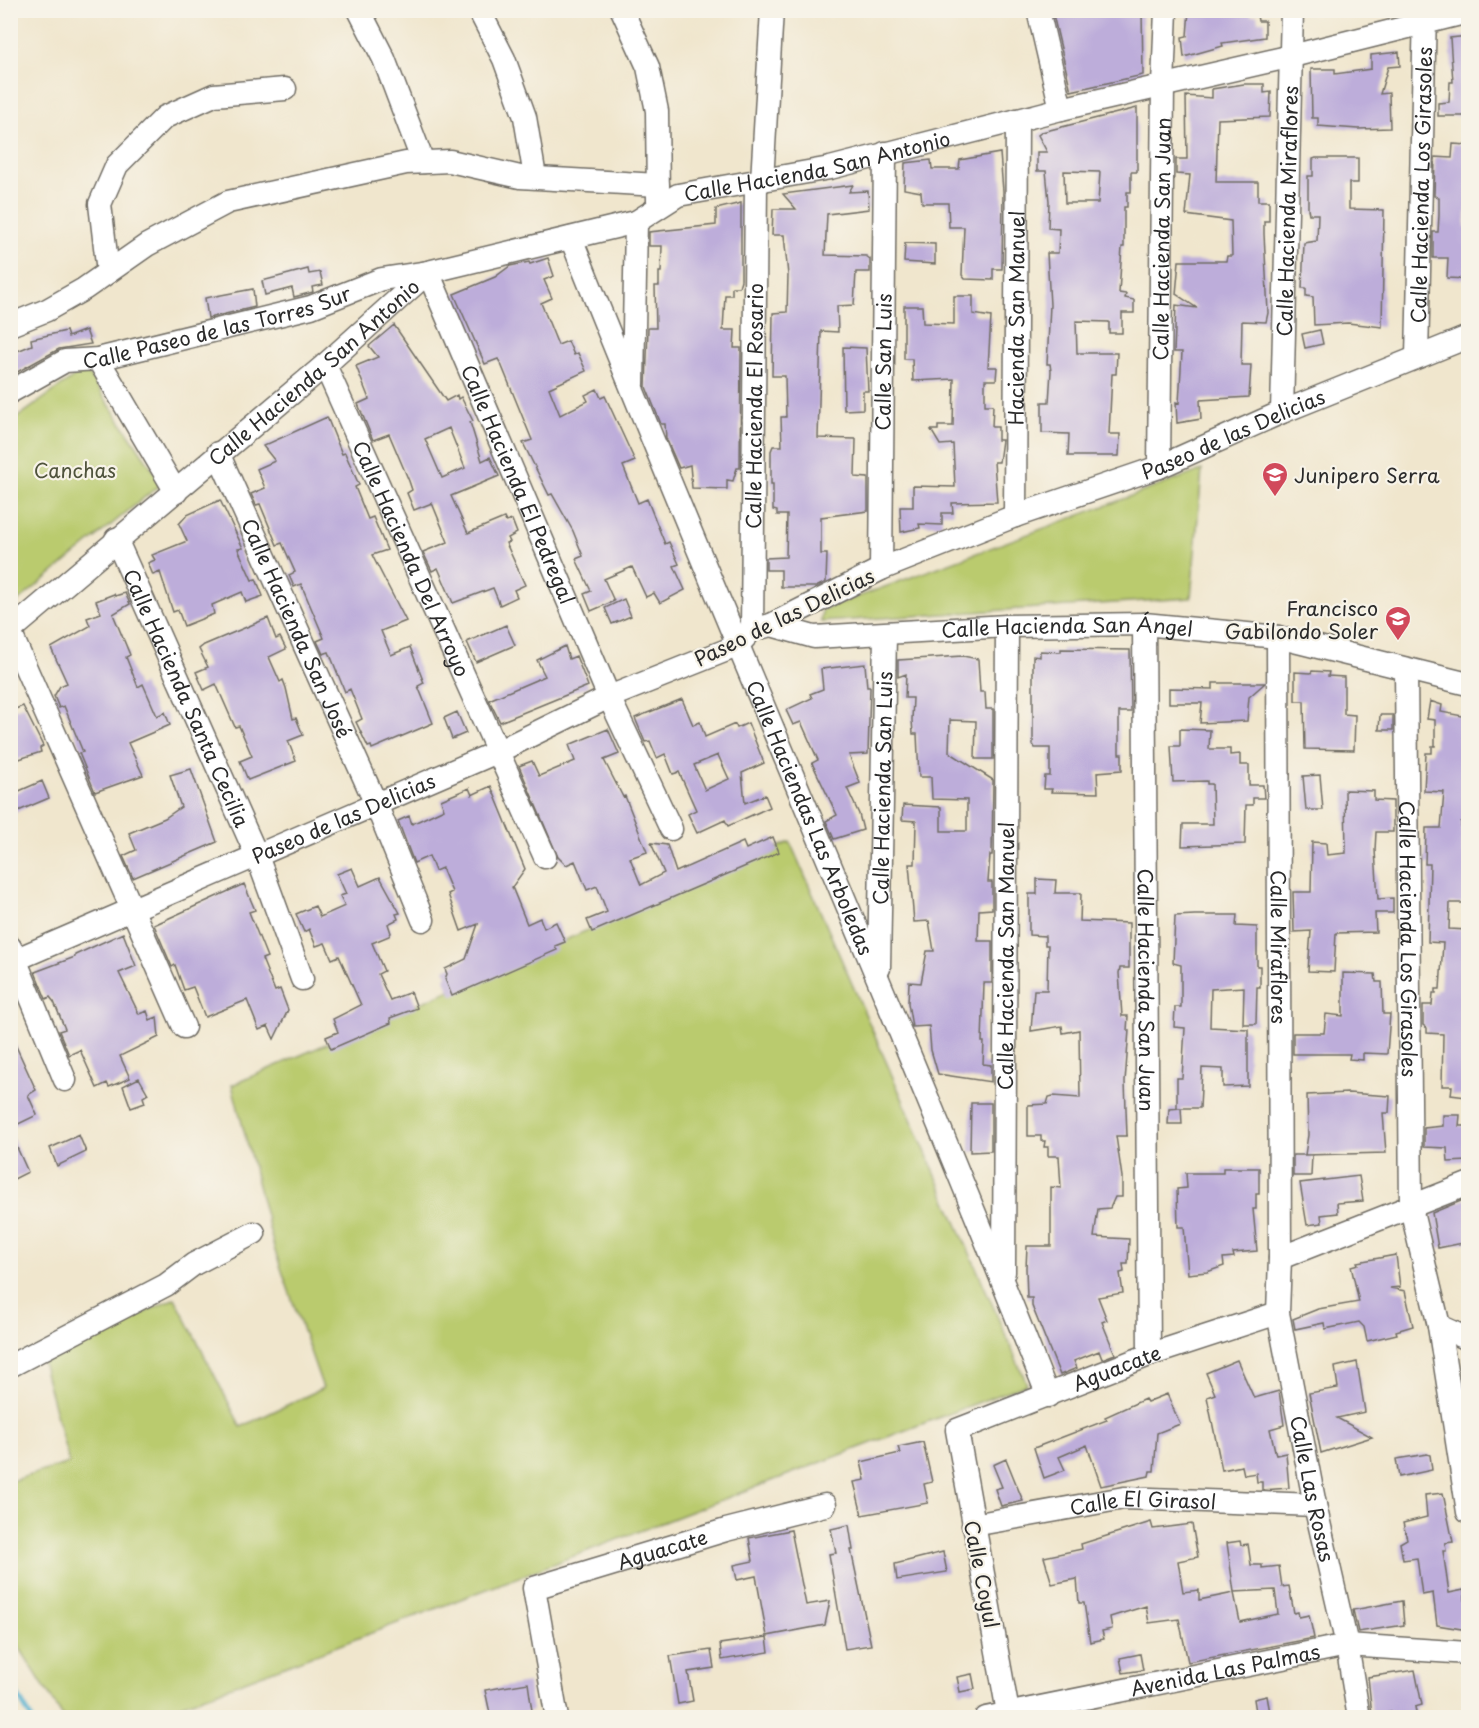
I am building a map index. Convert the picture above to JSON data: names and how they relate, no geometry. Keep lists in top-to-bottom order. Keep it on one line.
{"streets":{"street":["Calle Hacienda San Antonio","Calle Hacienda Los Girasoles","Calle Hacienda Miraflores","Calle Hacienda San Juan","Hacienda San Manuel","Calle Paseo de las Torres Sur","Calle San Luis","Calle Hacienda El Rosario","Paseo de las Delicias","Calle Hacienda El Pedregal","Calle Hacienda Del Arroyo","Calle Hacienda San José","Calle Hacienda San Ángel","Calle Hacienda Santa Cecilia","Calle Hacienda San Luis","Calle Haciendas Las Arboledas","Calle Miraflores","Calle Hacienda San Manuel","Aguacate","Calle Las Rosas","Calle El Girasol","Calle Coyul","Avenida Las Palmas"]},"crossings":[["Calle Hacienda San Antonio","Calle Hacienda Los Girasoles"],["Calle Hacienda San Antonio","Calle Hacienda Miraflores"],["Calle Hacienda San Antonio","Calle Hacienda San Juan"],["Calle Hacienda San Antonio","Hacienda San Manuel"],["Calle Hacienda San Antonio","Calle Paseo de las Torres Sur"],["Calle Hacienda San Antonio","Calle San Luis"],["Calle Hacienda San Antonio","Calle Hacienda El Rosario"],["Calle Hacienda San Antonio","Calle Hacienda El Pedregal"],["Calle Hacienda San Antonio","Calle Hacienda Del Arroyo"],["Calle Hacienda San Antonio","Calle Hacienda San José"],["Calle Hacienda San Antonio","Calle Hacienda Santa Cecilia"],["Calle Hacienda San Antonio","Calle Haciendas Las Arboledas"],["Calle Hacienda Los Girasoles","Paseo de las Delicias"],["Calle Hacienda Los Girasoles","Calle Hacienda San Ángel"],["Calle Hacienda Miraflores","Paseo de las Delicias"],["Calle Hacienda San Juan","Paseo de las Delicias"],["Calle Hacienda San Juan","Calle Hacienda San Ángel"],["Calle Hacienda San Juan","Aguacate"],["Hacienda San Manuel","Paseo de las Delicias"],["Calle Paseo de las Torres Sur","Calle Hacienda El Pedregal"],["Calle San Luis","Paseo de las Delicias"],["Calle Hacienda El Rosario","Paseo de las Delicias"],["Calle Hacienda El Rosario","Calle Hacienda San Ángel"],["Calle Hacienda El Rosario","Calle Haciendas Las Arboledas"],["Paseo de las Delicias","Calle Hacienda El Pedregal"],["Paseo de las Delicias","Calle Hacienda Del Arroyo"],["Paseo de las Delicias","Calle Hacienda San José"],["Paseo de las Delicias","Calle Hacienda San Ángel"],["Paseo de las Delicias","Calle Hacienda Santa Cecilia"],["Paseo de las Delicias","Calle Haciendas Las Arboledas"],["Calle Hacienda San Ángel","Calle Hacienda San Luis"],["Calle Hacienda San Ángel","Calle Haciendas Las Arboledas"],["Calle Hacienda San Ángel","Calle Miraflores"],["Calle Hacienda San Ángel","Calle Hacienda San Manuel"],["Calle Hacienda San Luis","Calle Haciendas Las Arboledas"],["Calle Haciendas Las Arboledas","Calle Hacienda San Manuel"],["Calle Haciendas Las Arboledas","Aguacate"],["Calle Miraflores","Calle Las Rosas"],["Aguacate","Calle Las Rosas"],["Aguacate","Calle Coyul"],["Calle Las Rosas","Calle El Girasol"],["Calle Las Rosas","Avenida Las Palmas"],["Calle El Girasol","Calle Coyul"],["Calle Coyul","Avenida Las Palmas"]],"parks":["Canchas"],"places":{"school or university":["Junipero Serra","Francisco Gabilondo Soler"]}}
